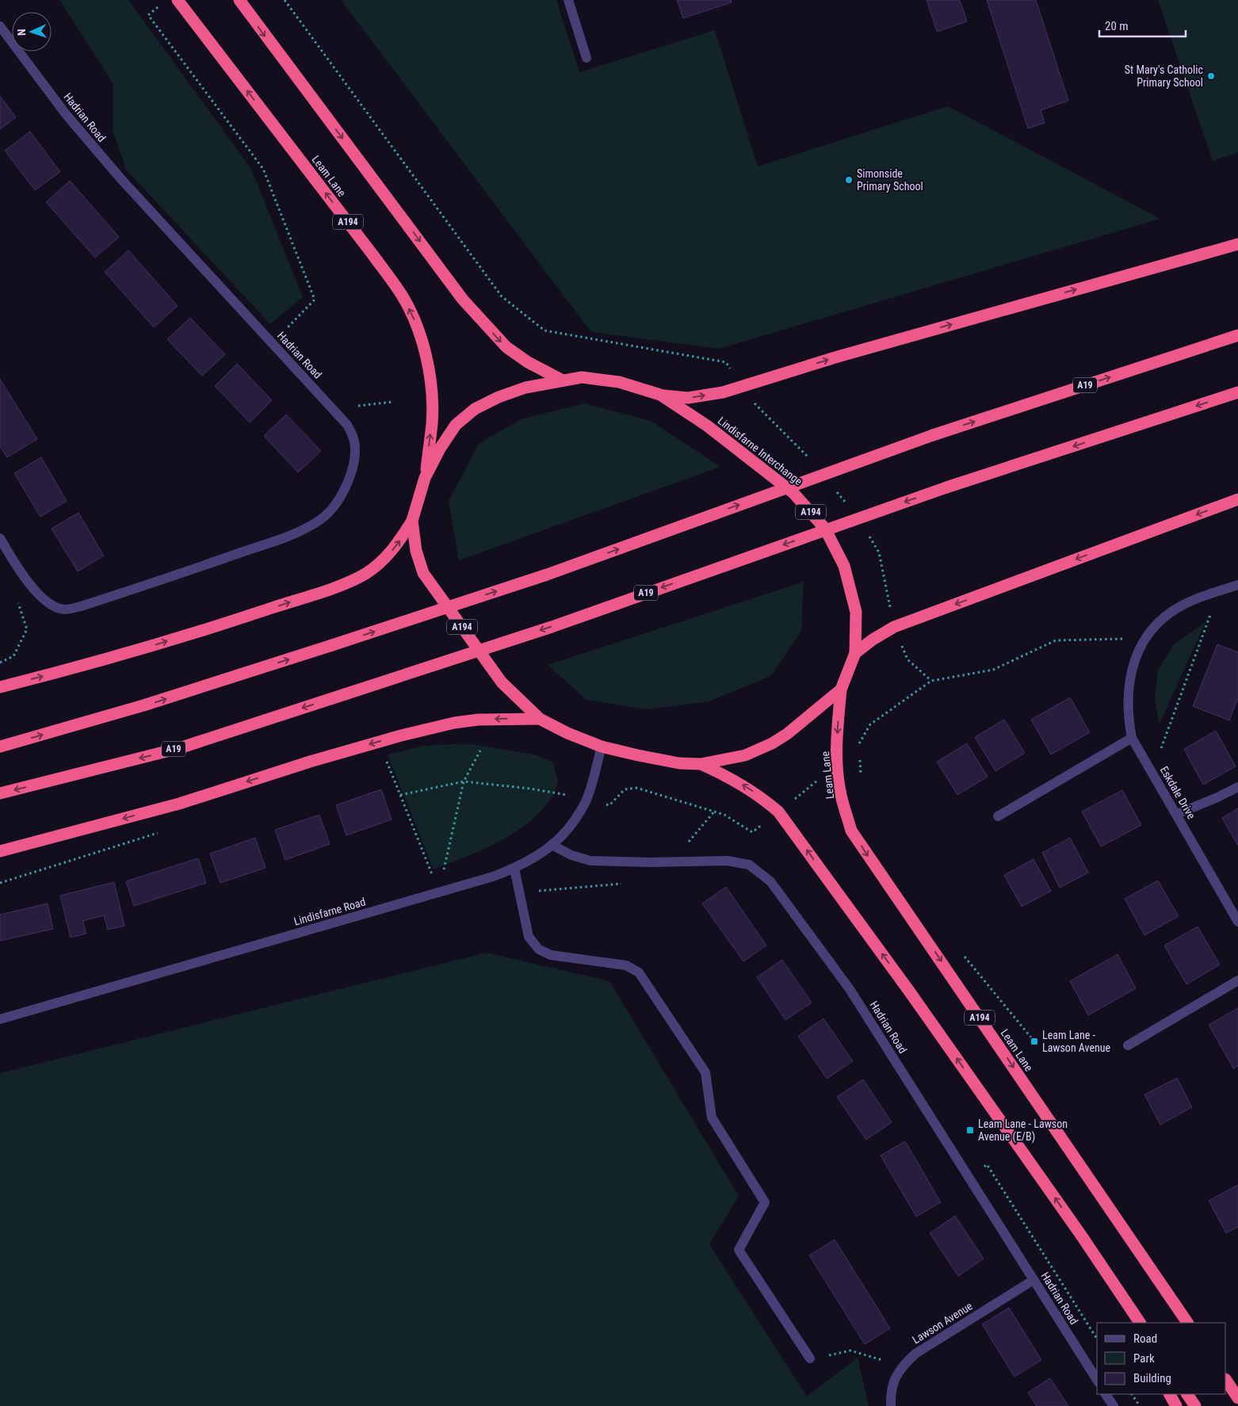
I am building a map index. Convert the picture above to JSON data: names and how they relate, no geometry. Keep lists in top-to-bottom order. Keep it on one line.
{"streets":{"highway":["Leam Lane","A194","A19","Lindisfarne Interchange"],"street":["Hadrian Road","Eskdale Drive","Lindisfarne Road","Lawson Avenue"]},"crossings":[["Hadrian Road","Lindisfarne Road"],["Hadrian Road","Lawson Avenue"],["Leam Lane","Lindisfarne Interchange"],["A194","Lindisfarne Interchange"],["Lindisfarne Interchange","Lindisfarne Road"]],"places":{"other":["St Mary's Catholic Primary School","Simonside Primary School"],"transit":["Leam Lane - Lawson Avenue","Leam Lane - Lawson Avenue (E/B)"]},"legend":["Road","Park","Building"],"scale_bar":"20 m","north":"left"}
